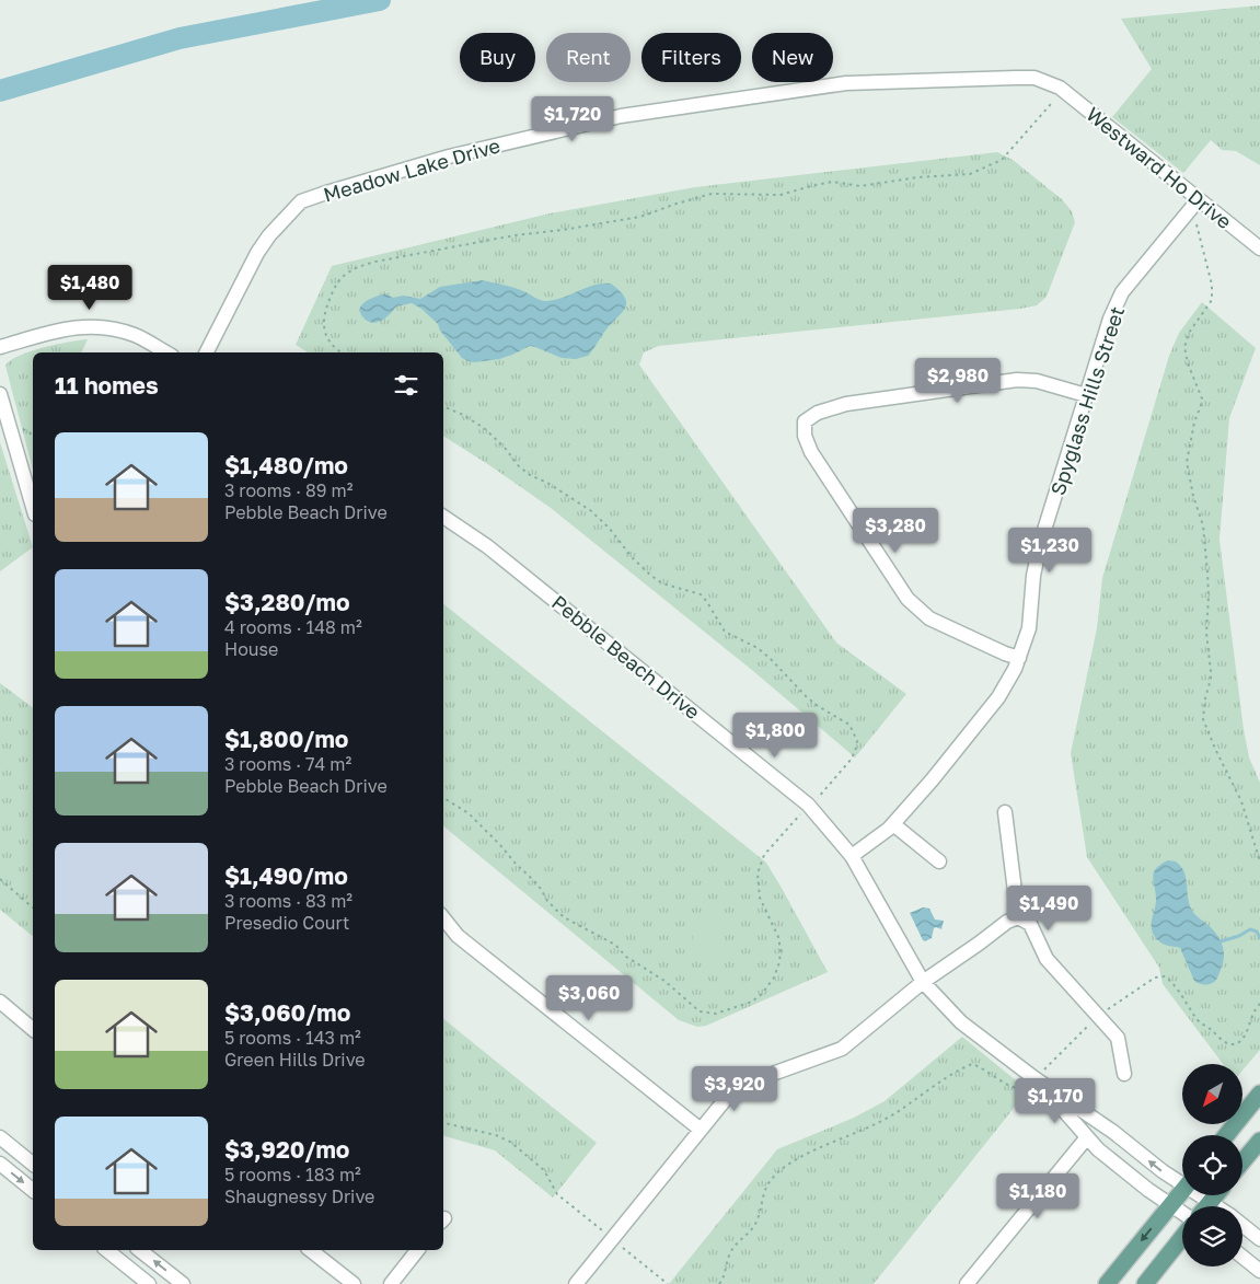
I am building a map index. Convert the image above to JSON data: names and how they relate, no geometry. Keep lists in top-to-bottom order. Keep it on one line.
{"streets":{"street":["Westward Ho Drive","Meadow Lake Drive","Spyglass Hills Street","Pebble Beach Drive"]},"crossings":[["Westward Ho Drive","Meadow Lake Drive"],["Westward Ho Drive","Spyglass Hills Street"],["Spyglass Hills Street","Pebble Beach Drive"]],"north":"bottom left","page":{"chip":["Buy","Rent","Filters","New"],"price":["$1,720","$1,480","$2,980","$3,280","$1,230","$1,800","$1,490","$3,060","$3,920","$1,170","$1,180"],"heading":"11 homes","list":[{"name":"$1,480/mo","note":"3 rooms · 89 m² · Pebble Beach Drive"},{"name":"$3,280/mo","note":"4 rooms · 148 m² · House"},{"name":"$1,800/mo","note":"3 rooms · 74 m² · Pebble Beach Drive"},{"name":"$1,490/mo","note":"3 rooms · 83 m² · Presedio Court"},{"name":"$3,060/mo","note":"5 rooms · 143 m² · Green Hills Drive"},{"name":"$3,920/mo","note":"5 rooms · 183 m² · Shaugnessy Drive"}]}}
